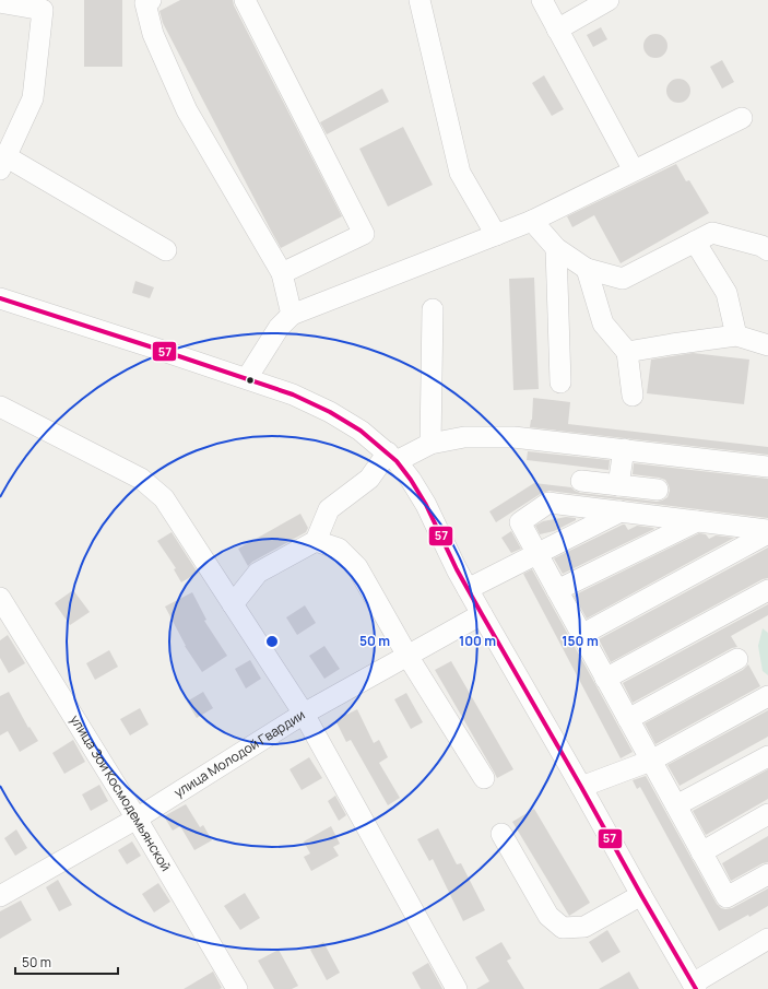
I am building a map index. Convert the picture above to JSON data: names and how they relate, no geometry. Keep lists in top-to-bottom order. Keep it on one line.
{"streets":{"street":["улица Молодой Гвардии","улица Зои Космодемьянской"]},"crossings":[["улица Молодой Гвардии","улица Зои Космодемьянской"]],"lines":["transit line 57"],"scale_bar":"50 m","rings":["50 m","100 m","150 m"]}
